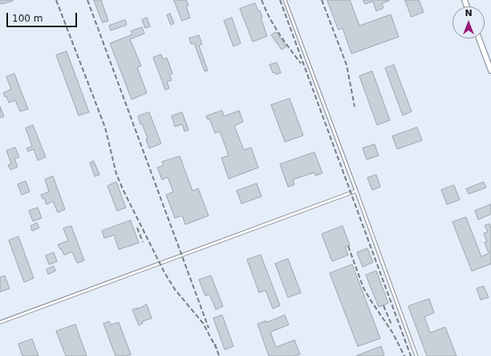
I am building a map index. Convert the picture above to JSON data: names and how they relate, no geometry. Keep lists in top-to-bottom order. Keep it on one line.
{"scale_bar":"100 m","north":"top"}
